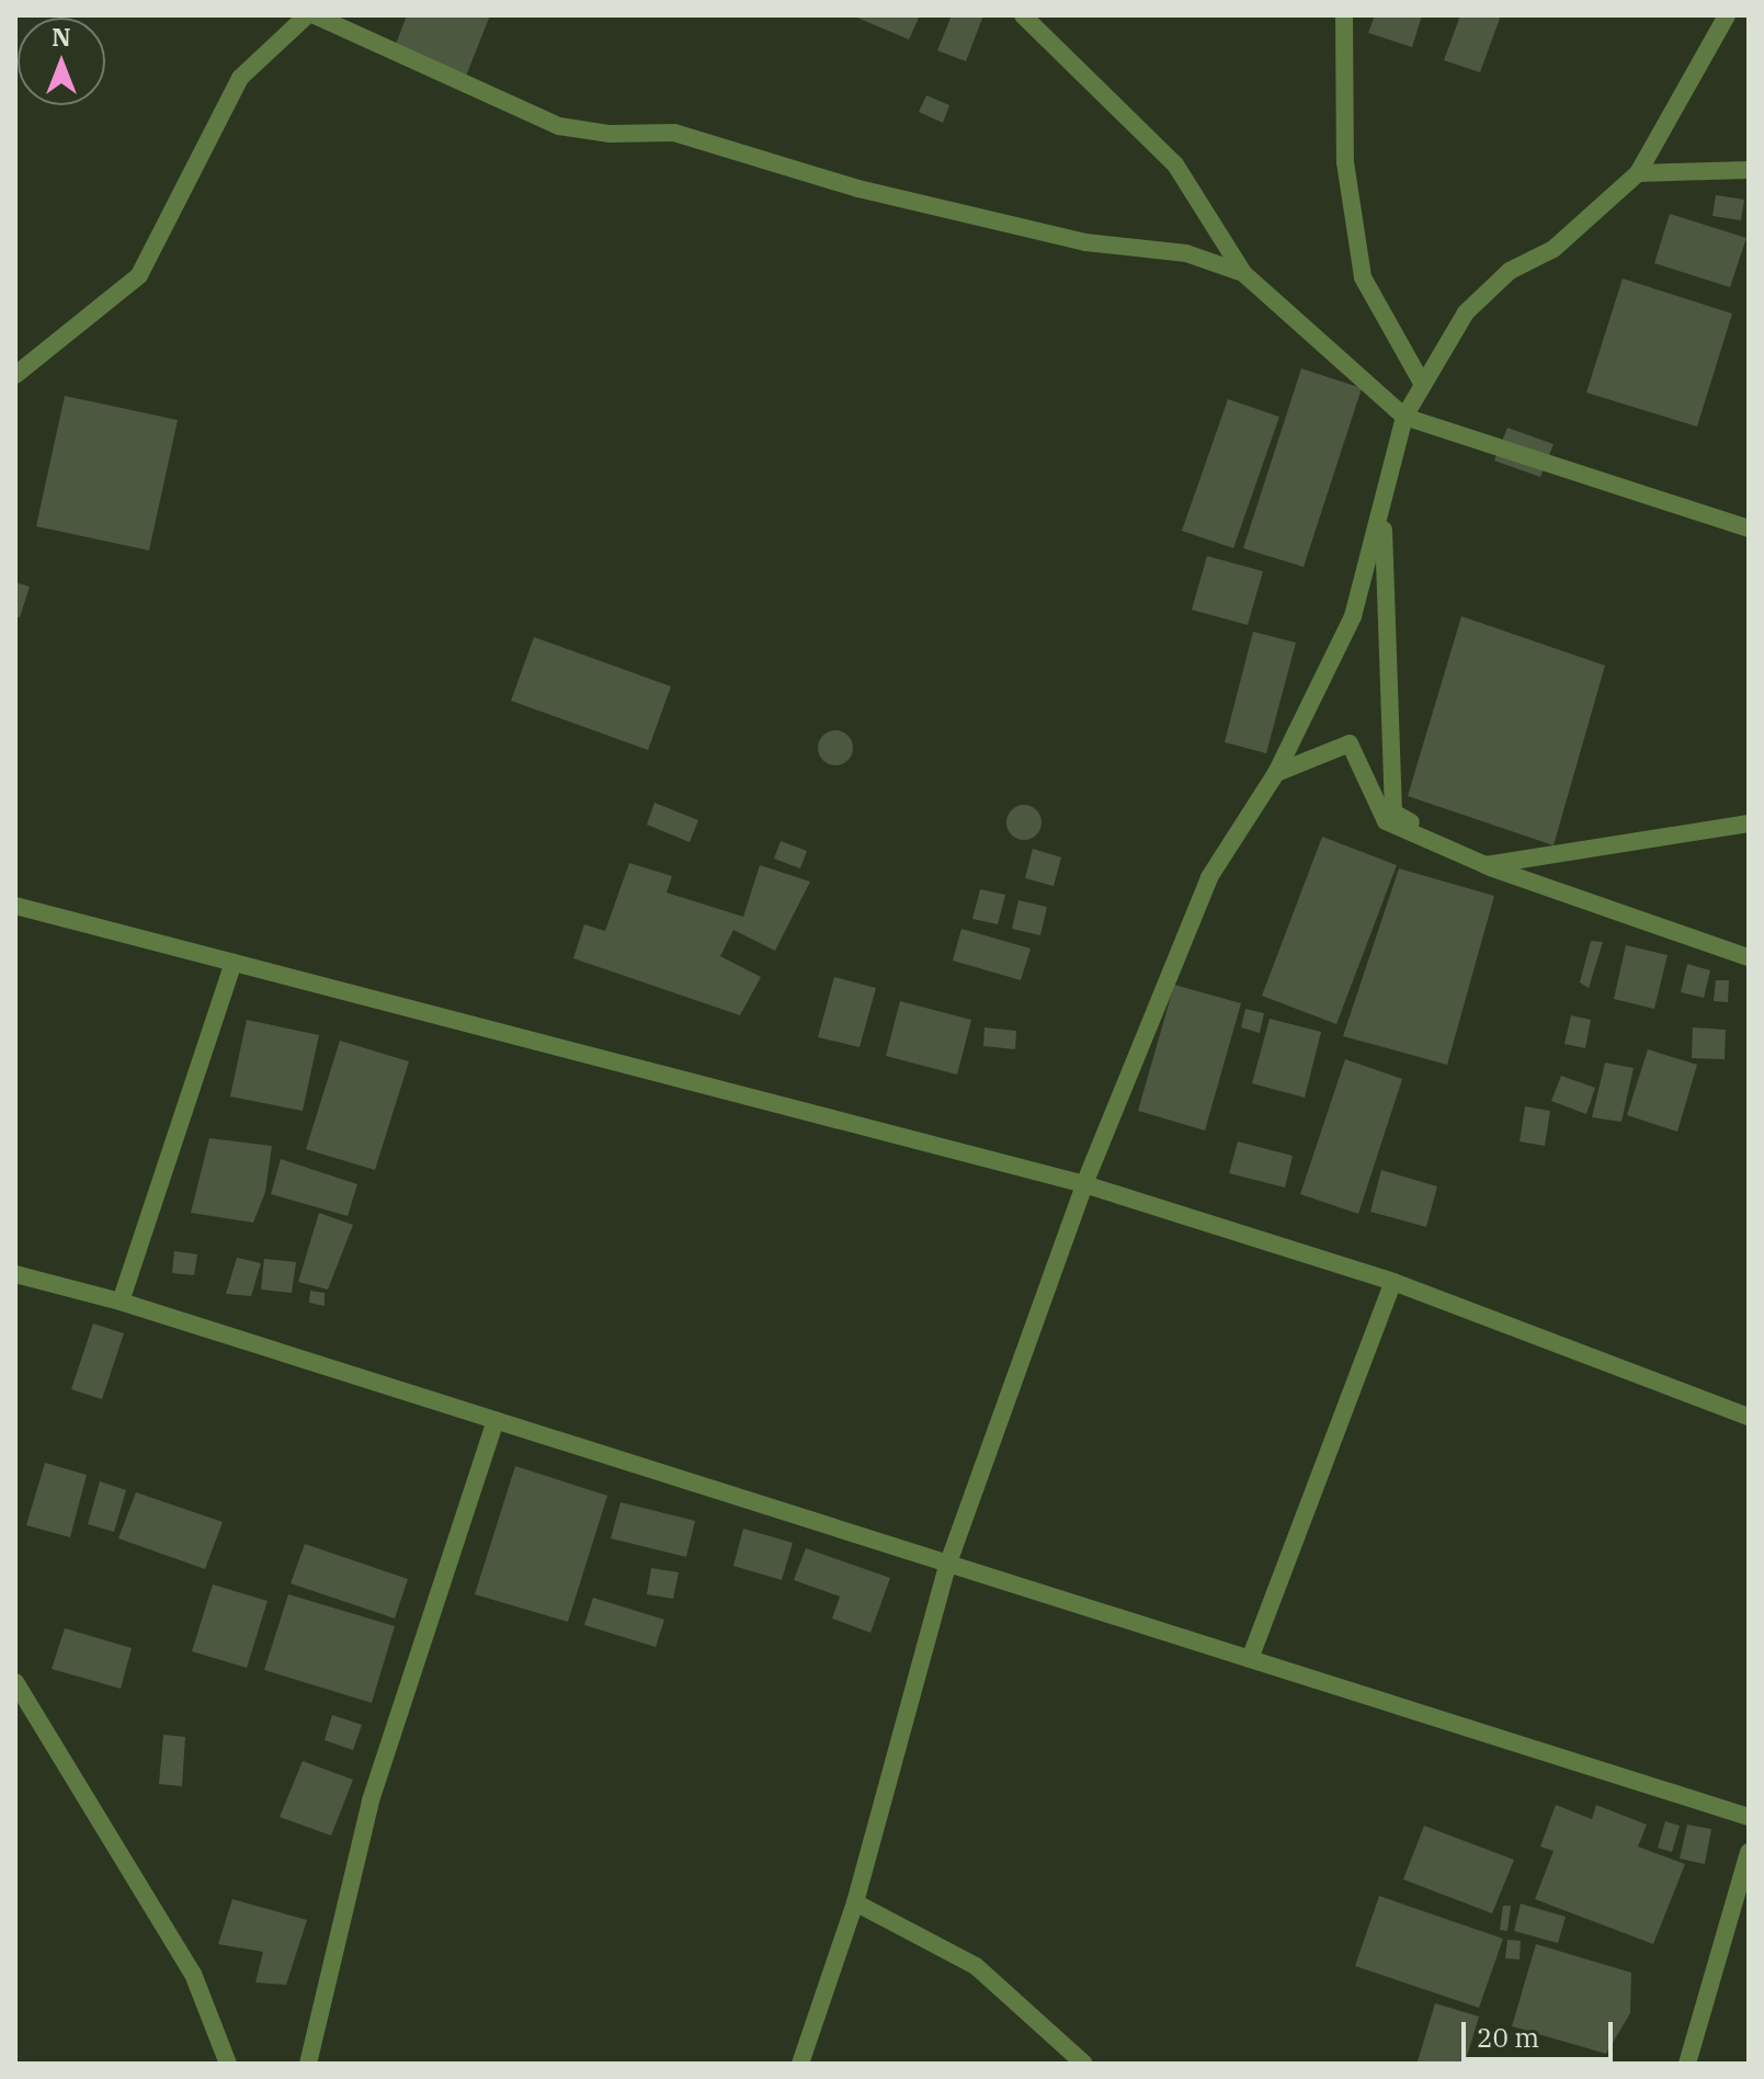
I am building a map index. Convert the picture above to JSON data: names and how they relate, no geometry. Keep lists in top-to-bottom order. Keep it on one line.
{"scale_bar":"20 m","north":"top"}
